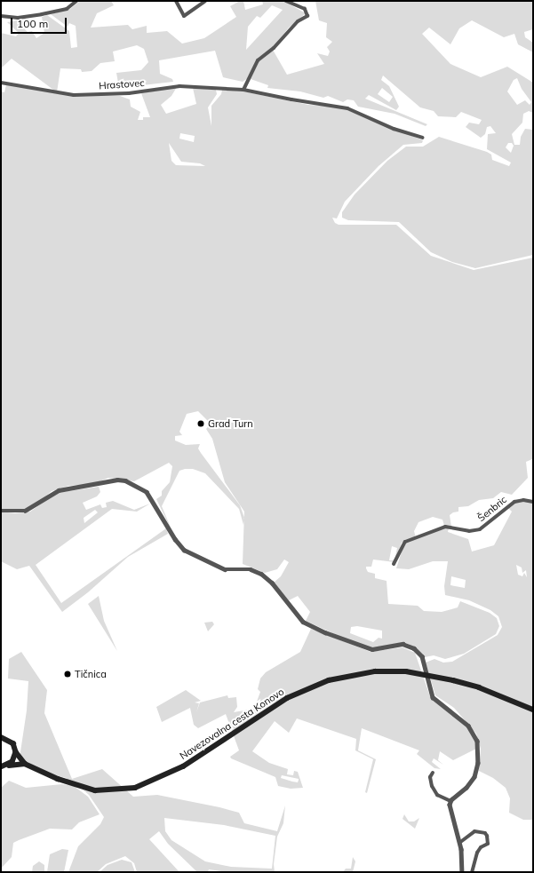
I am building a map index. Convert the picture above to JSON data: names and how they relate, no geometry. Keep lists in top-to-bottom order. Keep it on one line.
{"streets":{"main road":["Navezovalna cesta Konovo"],"street":["Hrastovec","Šenbric"]},"places":["Grad Turn","Tičnica"],"scale_bar":"100 m"}
